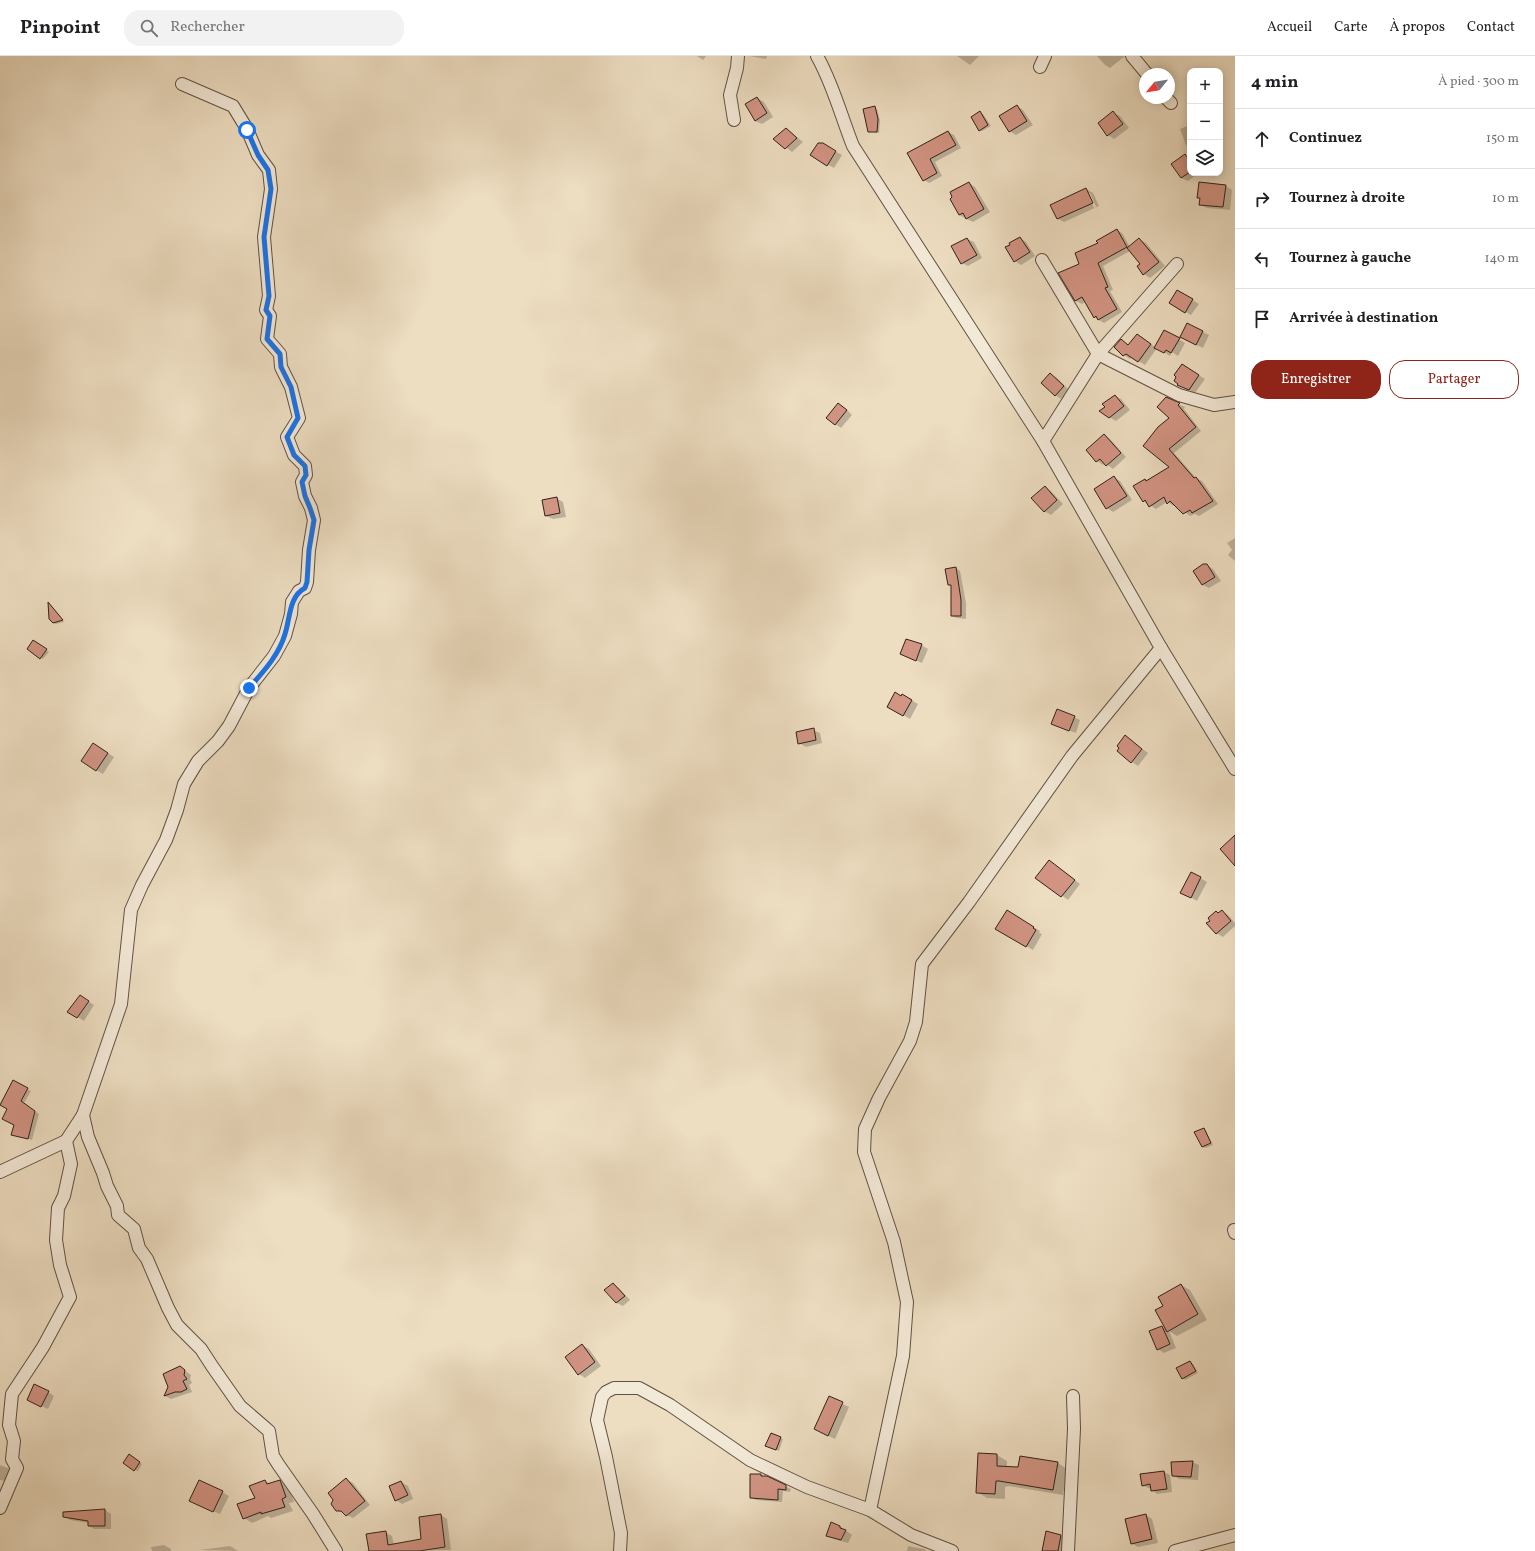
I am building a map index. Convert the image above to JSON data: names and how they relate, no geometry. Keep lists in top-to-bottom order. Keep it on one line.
{"north":"bottom left","page":{"header":"Pinpoint","search":"Rechercher","nav":["Accueil","Carte","À propos","Contact"],"heading":["4 min","À pied · 300 m"],"map_buttons":["+","−"],"list":[["Continuez","150 m"],["Tournez à droite","10 m"],["Tournez à gauche","140 m"],"Arrivée à destination"],"buttons":["Enregistrer","Partager"]}}
